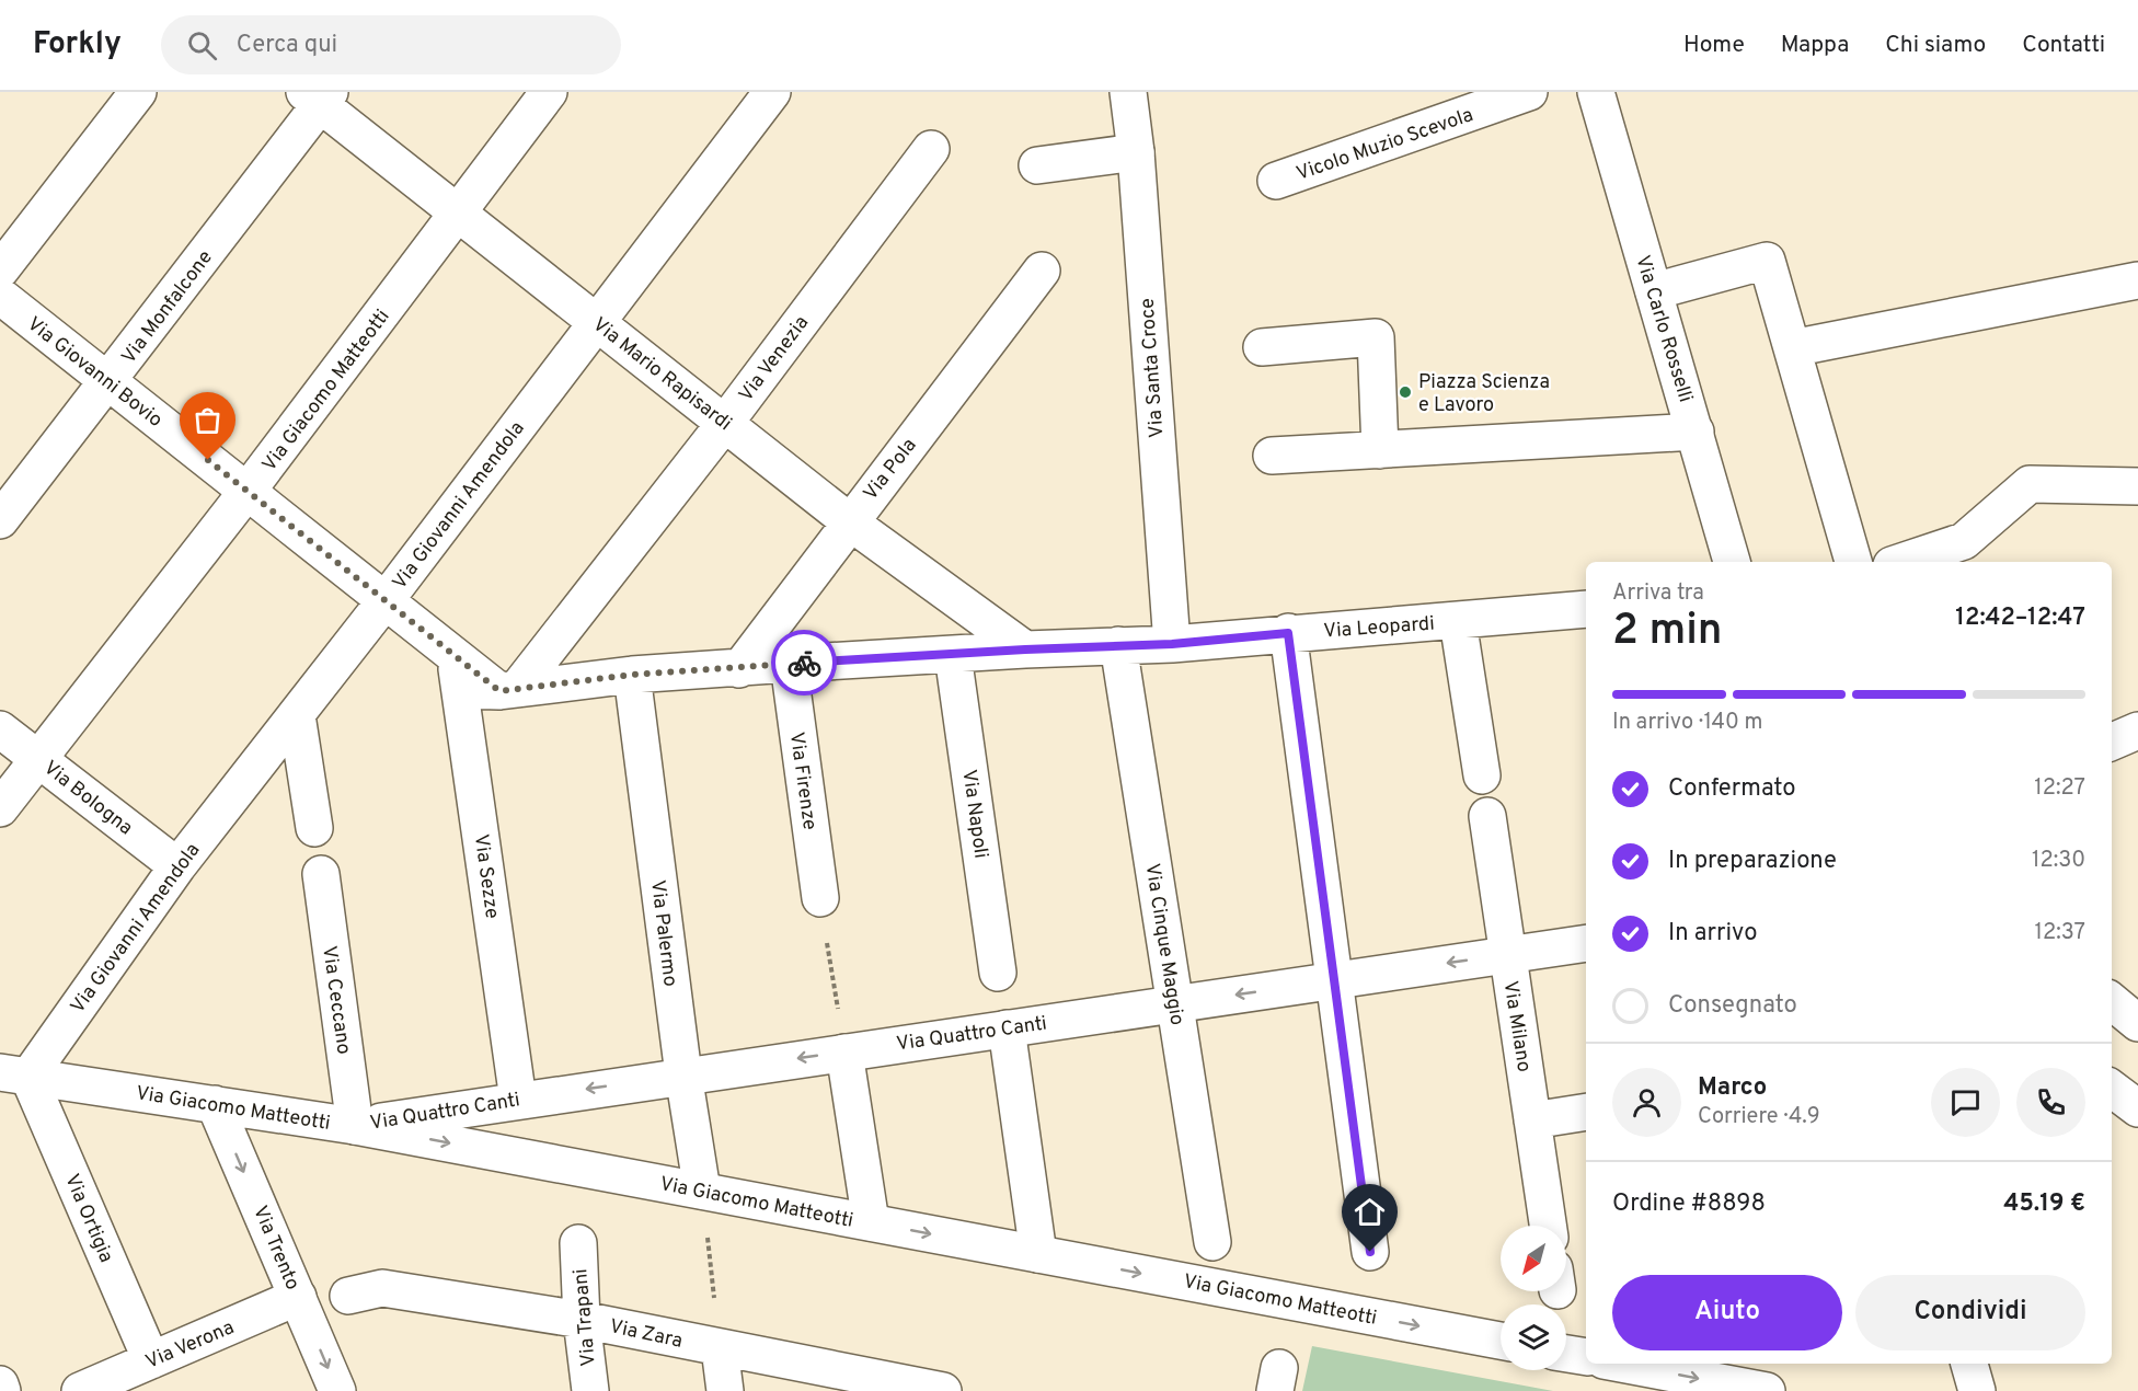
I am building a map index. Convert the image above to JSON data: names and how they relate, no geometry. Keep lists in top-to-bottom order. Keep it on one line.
{"streets":{"street":["Vicolo Muzio Scevola","Via Monfalcone","Via Carlo Rosselli","Via Venezia","Via Santa Croce","Via Giovanni Bovio","Via Mario Rapisardi","Via Giacomo Matteotti","Via Pola","Via Giovanni Amendola","Via Leopardi","Via Firenze","Via Bologna","Via Napoli","Via Sezze","Via Palermo","Via Cinque Maggio","Via Ceccano","Via Milano","Via Quattro Canti","Via Ortigia","Via Trento","Via Trapani","Via Zara","Via Verona"]},"crossings":[["Via Monfalcone","Via Giovanni Bovio"],["Via Monfalcone","Via Mario Rapisardi"],["Via Venezia","Via Giovanni Bovio"],["Via Venezia","Via Mario Rapisardi"],["Via Venezia","Via Leopardi"],["Via Santa Croce","Via Leopardi"],["Via Giovanni Bovio","Via Giacomo Matteotti"],["Via Giovanni Bovio","Via Giovanni Amendola"],["Via Giovanni Bovio","Via Leopardi"],["Via Giovanni Bovio","Via Sezze"],["Via Mario Rapisardi","Via Giacomo Matteotti"],["Via Mario Rapisardi","Via Pola"],["Via Mario Rapisardi","Via Giovanni Amendola"],["Via Mario Rapisardi","Via Leopardi"],["Via Giacomo Matteotti","Via Giovanni Amendola"],["Via Giacomo Matteotti","Via Bologna"],["Via Giacomo Matteotti","Via Palermo"],["Via Giacomo Matteotti","Via Ceccano"],["Via Giacomo Matteotti","Via Quattro Canti"],["Via Giacomo Matteotti","Via Ortigia"],["Via Giacomo Matteotti","Via Trento"],["Via Pola","Via Leopardi"],["Via Giovanni Amendola","Via Bologna"],["Via Giovanni Amendola","Via Ortigia"],["Via Leopardi","Via Firenze"],["Via Leopardi","Via Napoli"],["Via Leopardi","Via Sezze"],["Via Leopardi","Via Palermo"],["Via Leopardi","Via Cinque Maggio"],["Via Sezze","Via Quattro Canti"],["Via Palermo","Via Quattro Canti"],["Via Cinque Maggio","Via Quattro Canti"],["Via Ceccano","Via Quattro Canti"],["Via Milano","Via Quattro Canti"],["Via Ortigia","Via Verona"],["Via Trento","Via Verona"],["Via Trapani","Via Zara"]],"one_way":["Via Giacomo Matteotti","Via Quattro Canti","Via Trento"],"places":["Piazza Scienza e Lavoro"],"north":"bottom left","page":{"header":"Forkly","search":"Cerca qui","nav":["Home","Mappa","Chi siamo","Contatti"],"heading":["2 min","Arriva tra","12:42–12:47"],"panel":["Marco","Corriere · 4.9","Ordine #8898","45.19 €"],"bar":"In arrivo · 140 m","list":[["Confermato","12:27"],["In preparazione","12:30"],["In arrivo","12:37"],"Consegnato"],"buttons":["Aiuto","Condividi"]}}
